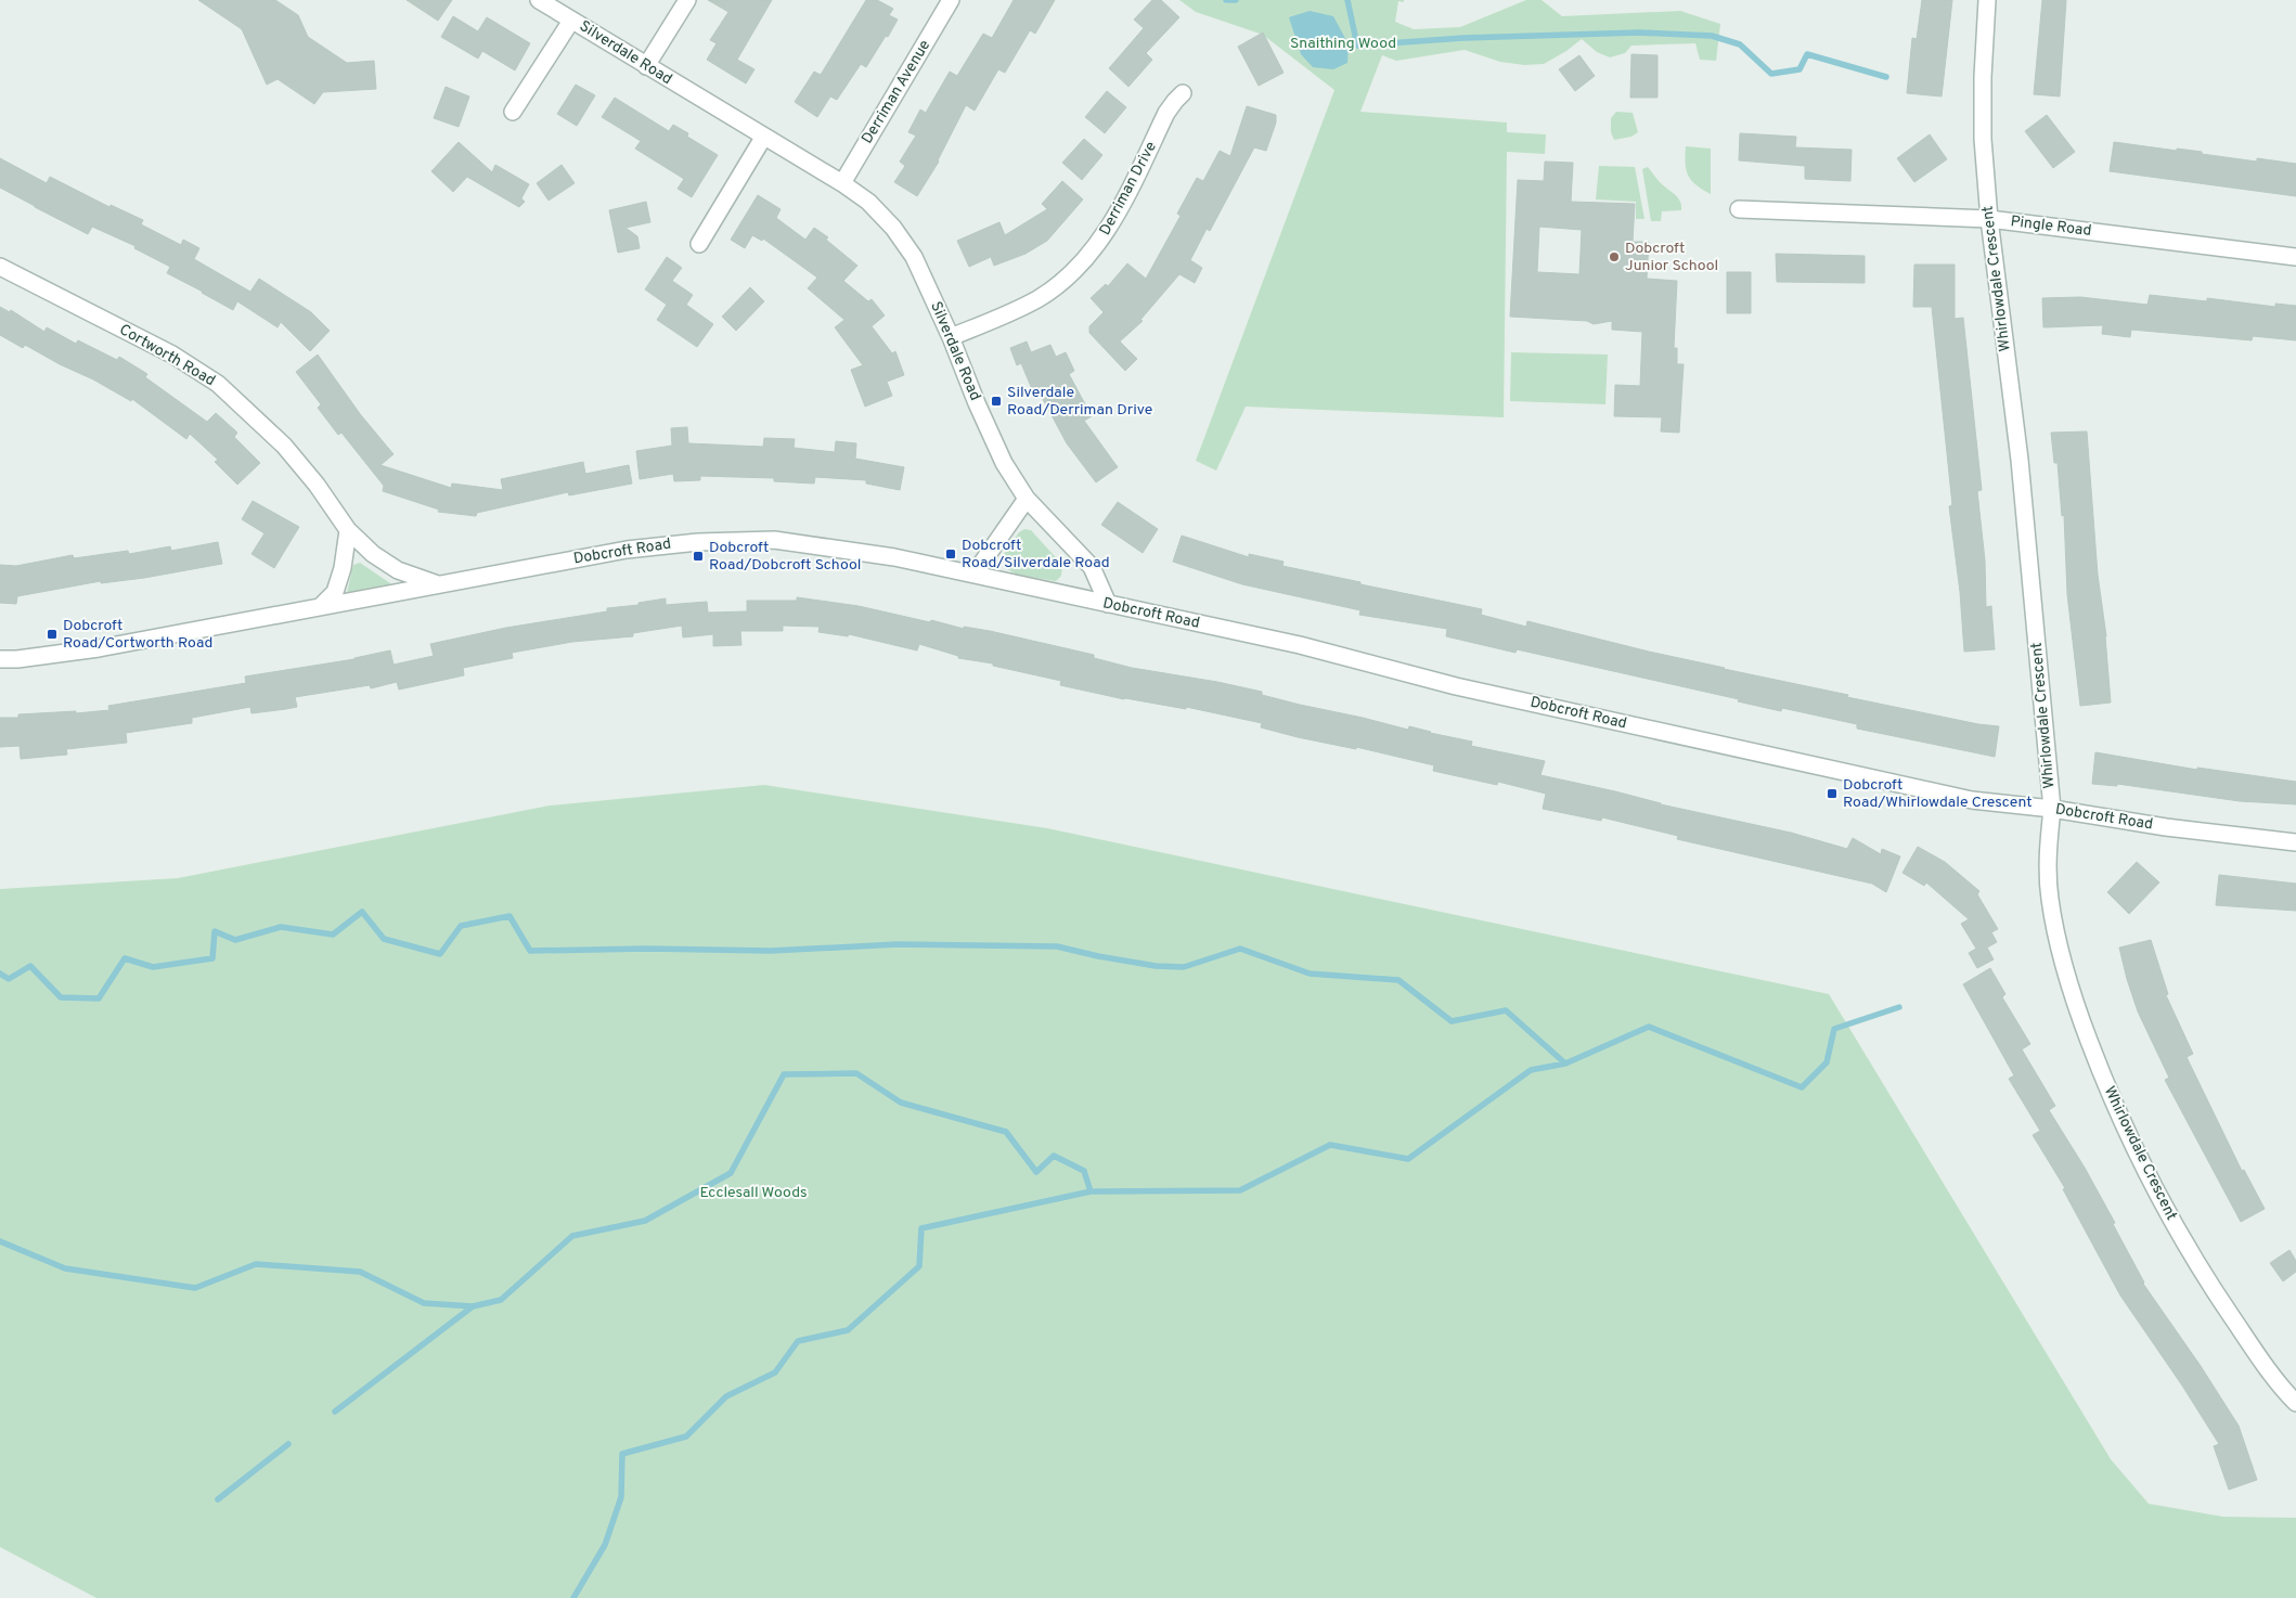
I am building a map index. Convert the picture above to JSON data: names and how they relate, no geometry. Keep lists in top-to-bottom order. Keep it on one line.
{"streets":{"street":["Silverdale Road","Derriman Avenue","Derriman Drive","Pingle Road","Whirlowdale Crescent","Cortworth Road","Dobcroft Road"]},"crossings":[["Silverdale Road","Derriman Avenue"],["Silverdale Road","Derriman Drive"],["Silverdale Road","Dobcroft Road"],["Pingle Road","Whirlowdale Crescent"],["Whirlowdale Crescent","Dobcroft Road"],["Cortworth Road","Dobcroft Road"]],"parks":["Snaithing Wood","Ecclesall Woods"],"places":{"other":["Dobcroft Junior School"],"transit":["Silverdale Road/Derriman Drive","Dobcroft Road/Silverdale Road","Dobcroft Road/Dobcroft School","Dobcroft Road/Cortworth Road","Dobcroft Road/Whirlowdale Crescent"]}}
